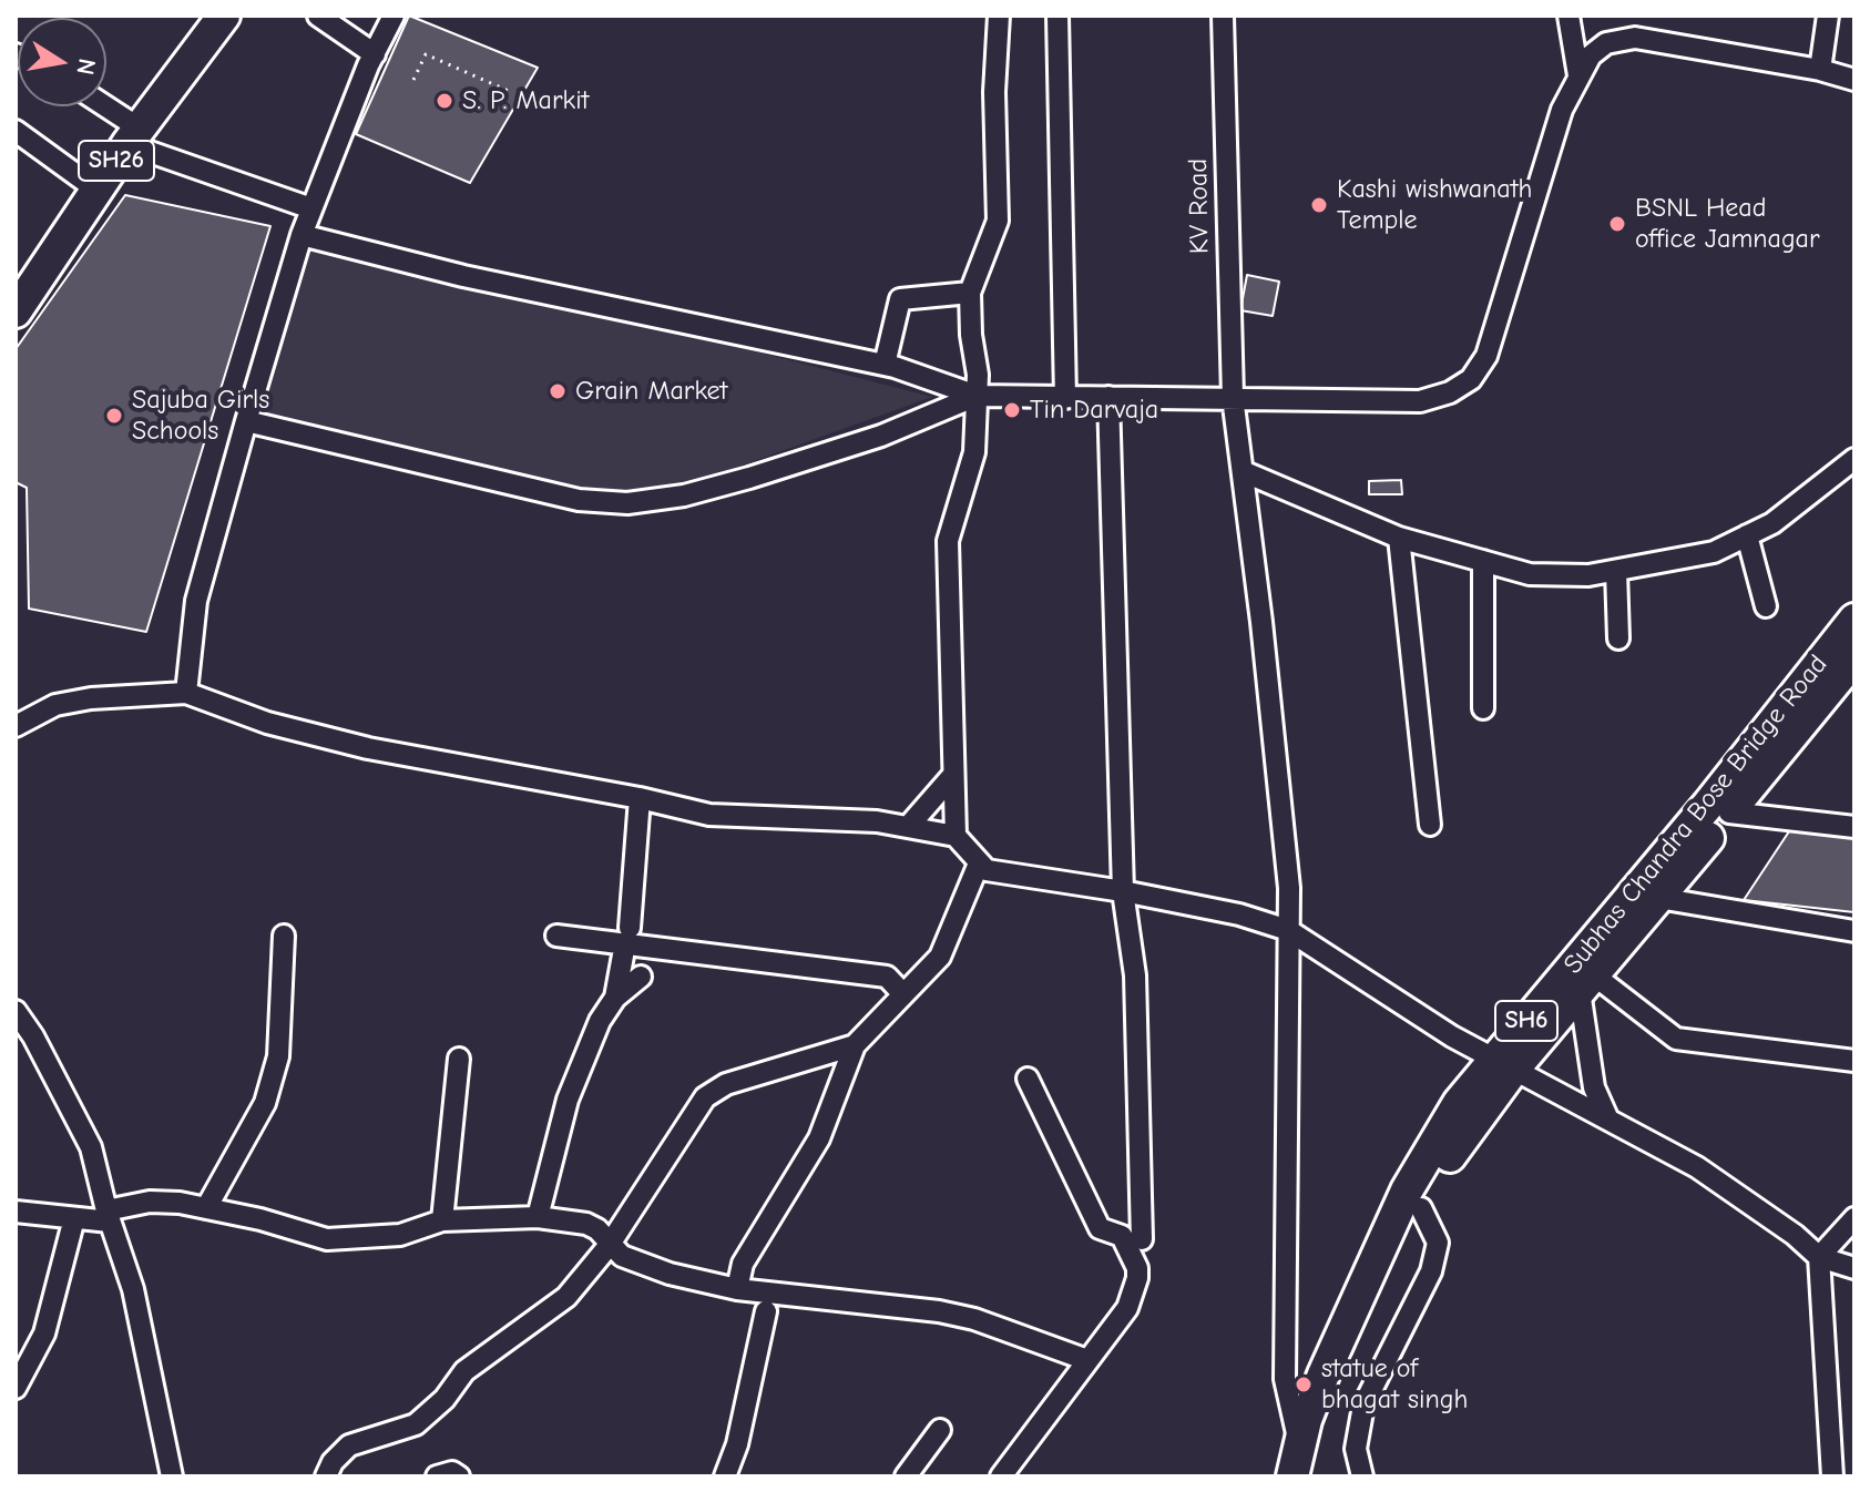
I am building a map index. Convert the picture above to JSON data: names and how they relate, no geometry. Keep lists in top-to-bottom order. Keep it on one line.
{"streets":{"main road":["SH26","Subhas Chandra Bose Bridge Road","SH6"],"street":["KV Road"]},"crossings":[["KV Road","Subhas Chandra Bose Bridge Road"]],"places":["S. P. Markit","Kashi wishwanath Temple","BSNL Head office Jamnagar","Grain Market","Tin Darvaja","Sajuba Girls Schools","statue of bhagat singh"],"north":"right"}
